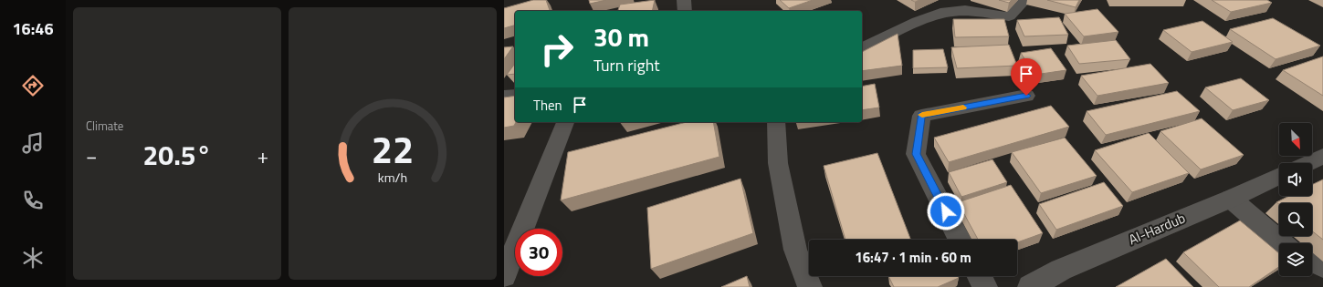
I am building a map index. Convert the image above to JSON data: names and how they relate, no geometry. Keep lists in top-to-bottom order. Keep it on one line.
{"streets":{"street":["Al-Hardub"]},"north":"bottom right","page":{"tabs":"16:46","tile":"Climate","turn":["30 m","Turn right"],"then":"Then","heat":["−","20.5°","+"],"limit":"30","trip":"16:47 · 1 min · 60 m","gauge":["22","km/h"]}}
